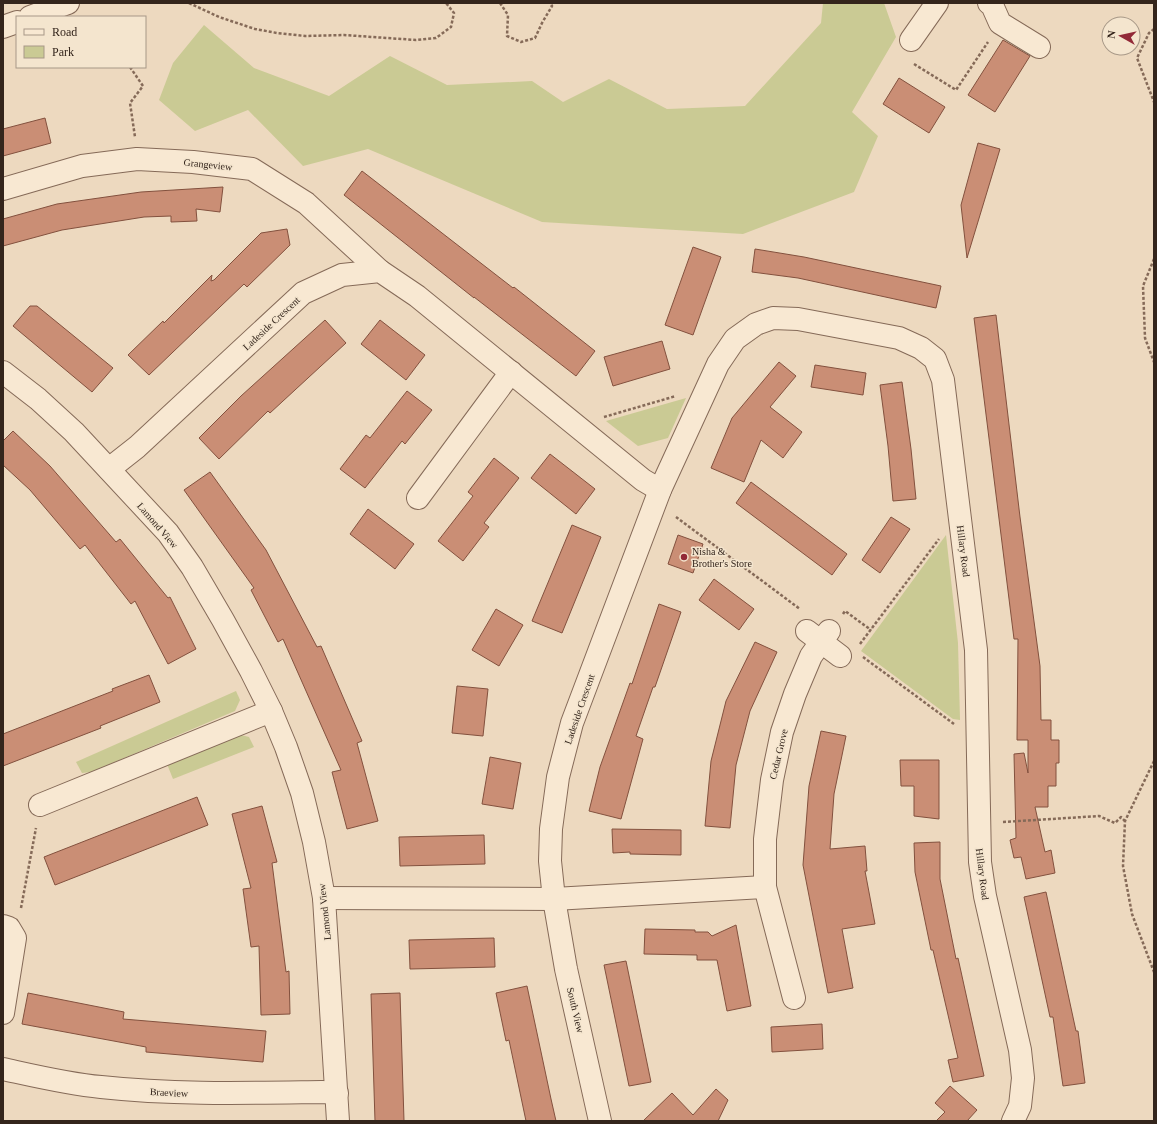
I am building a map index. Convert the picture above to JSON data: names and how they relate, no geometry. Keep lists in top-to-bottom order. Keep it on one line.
{"streets":{"street":["Grangeview","Ladeside Crescent","Lamond View","Hillary Road","Cedar Grove","South View","Braeview"]},"crossings":[["Grangeview","Ladeside Crescent"],["Ladeside Crescent","Lamond View"],["Ladeside Crescent","Hillary Road"],["Ladeside Crescent","South View"],["Lamond View","Braeview"]],"places":["Nisha & Brother's Store"],"legend":["Road","Park"],"north":"left"}
